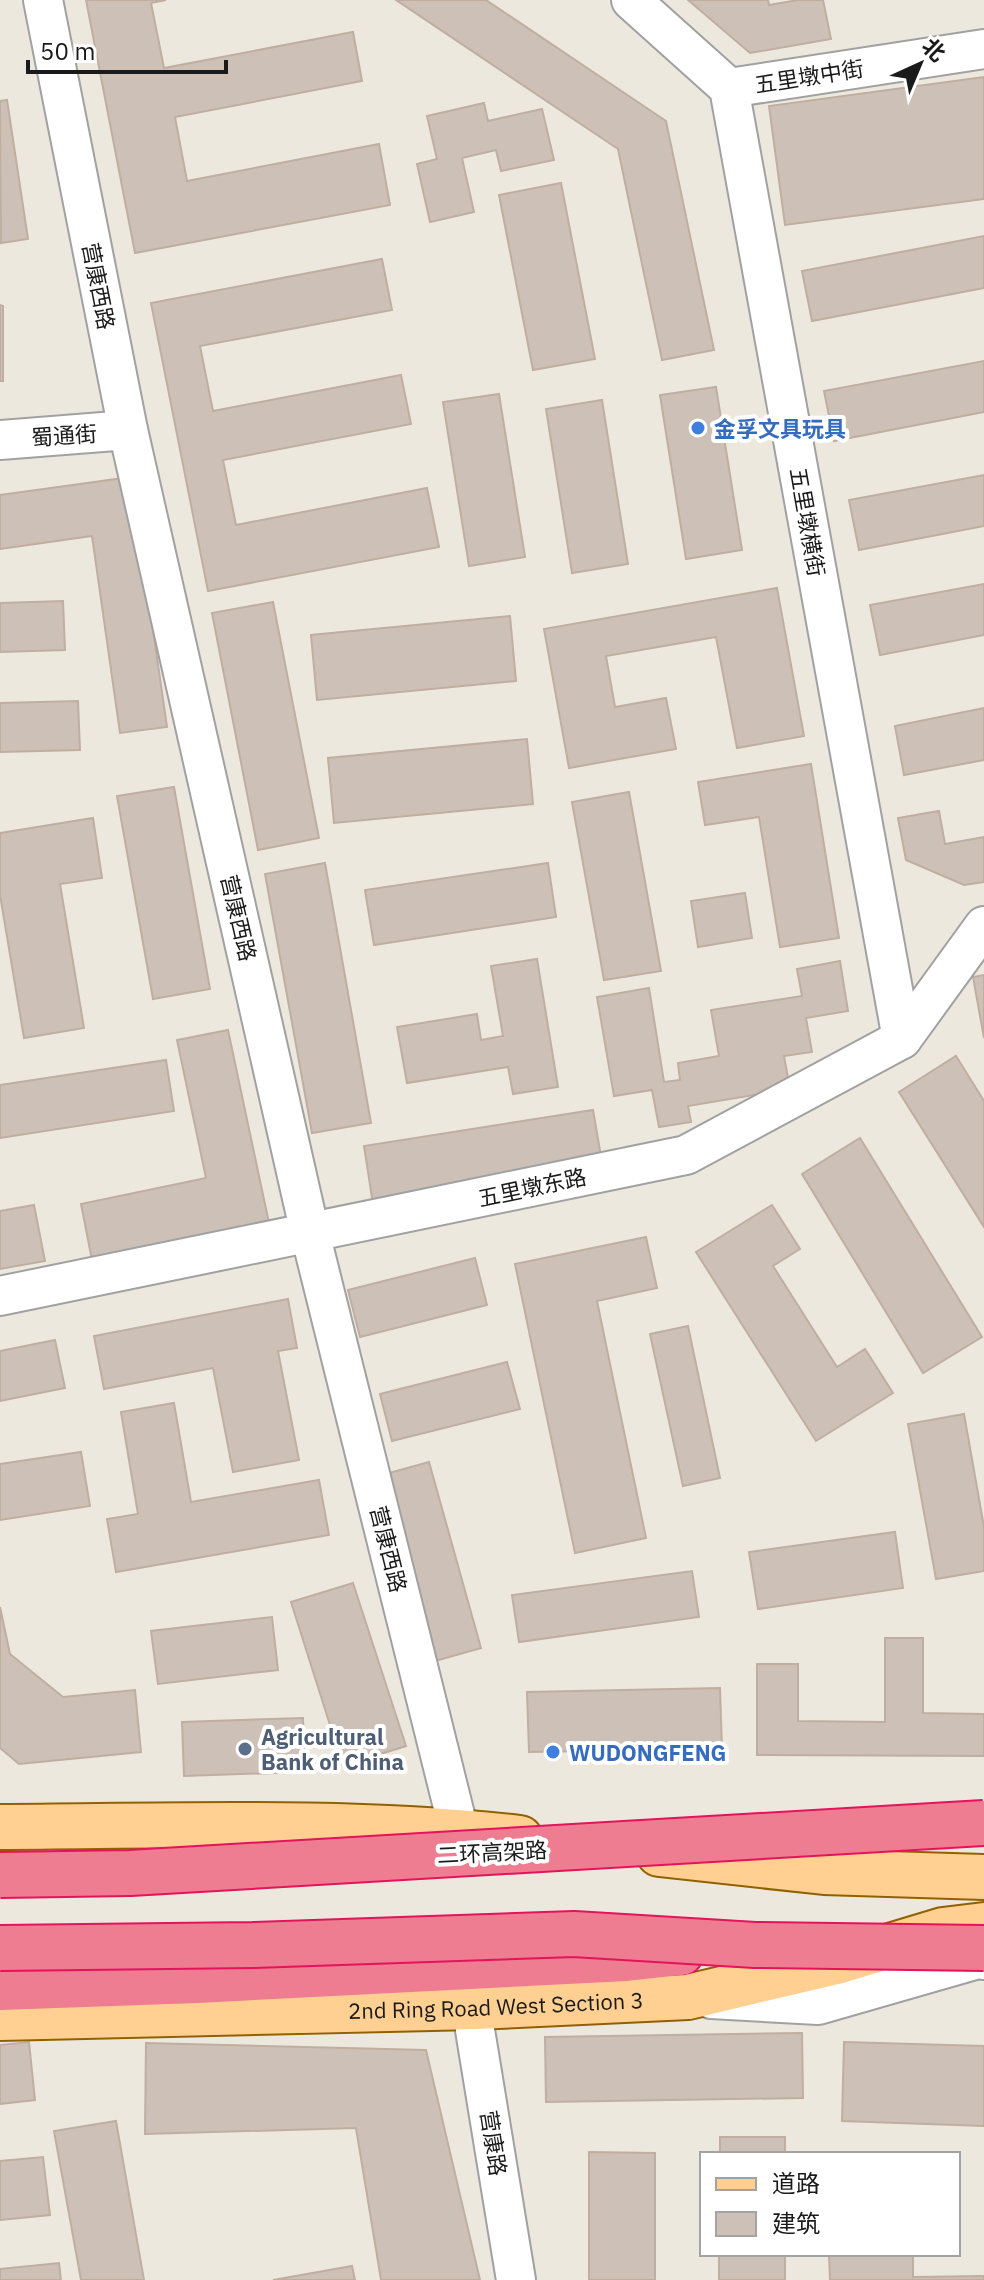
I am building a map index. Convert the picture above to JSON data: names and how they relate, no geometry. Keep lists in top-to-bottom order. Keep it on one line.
{"streets":{"highway":["二环高架路"],"main road":["2nd Ring Road West Section 3"],"street":["五里墩中街","营康西路","蜀通街","五里墩横街","五里墩东路","营康路"]},"crossings":[["五里墩中街","五里墩横街"],["营康西路","蜀通街"],["营康西路","五里墩东路"],["五里墩横街","五里墩东路"],["2nd Ring Road West Section 3","营康路"]],"places":["金孚文具玩具","Agricultural Bank of China","WUDONGFENG"],"legend":["道路","建筑"],"scale_bar":"50 m","north":"top right"}
